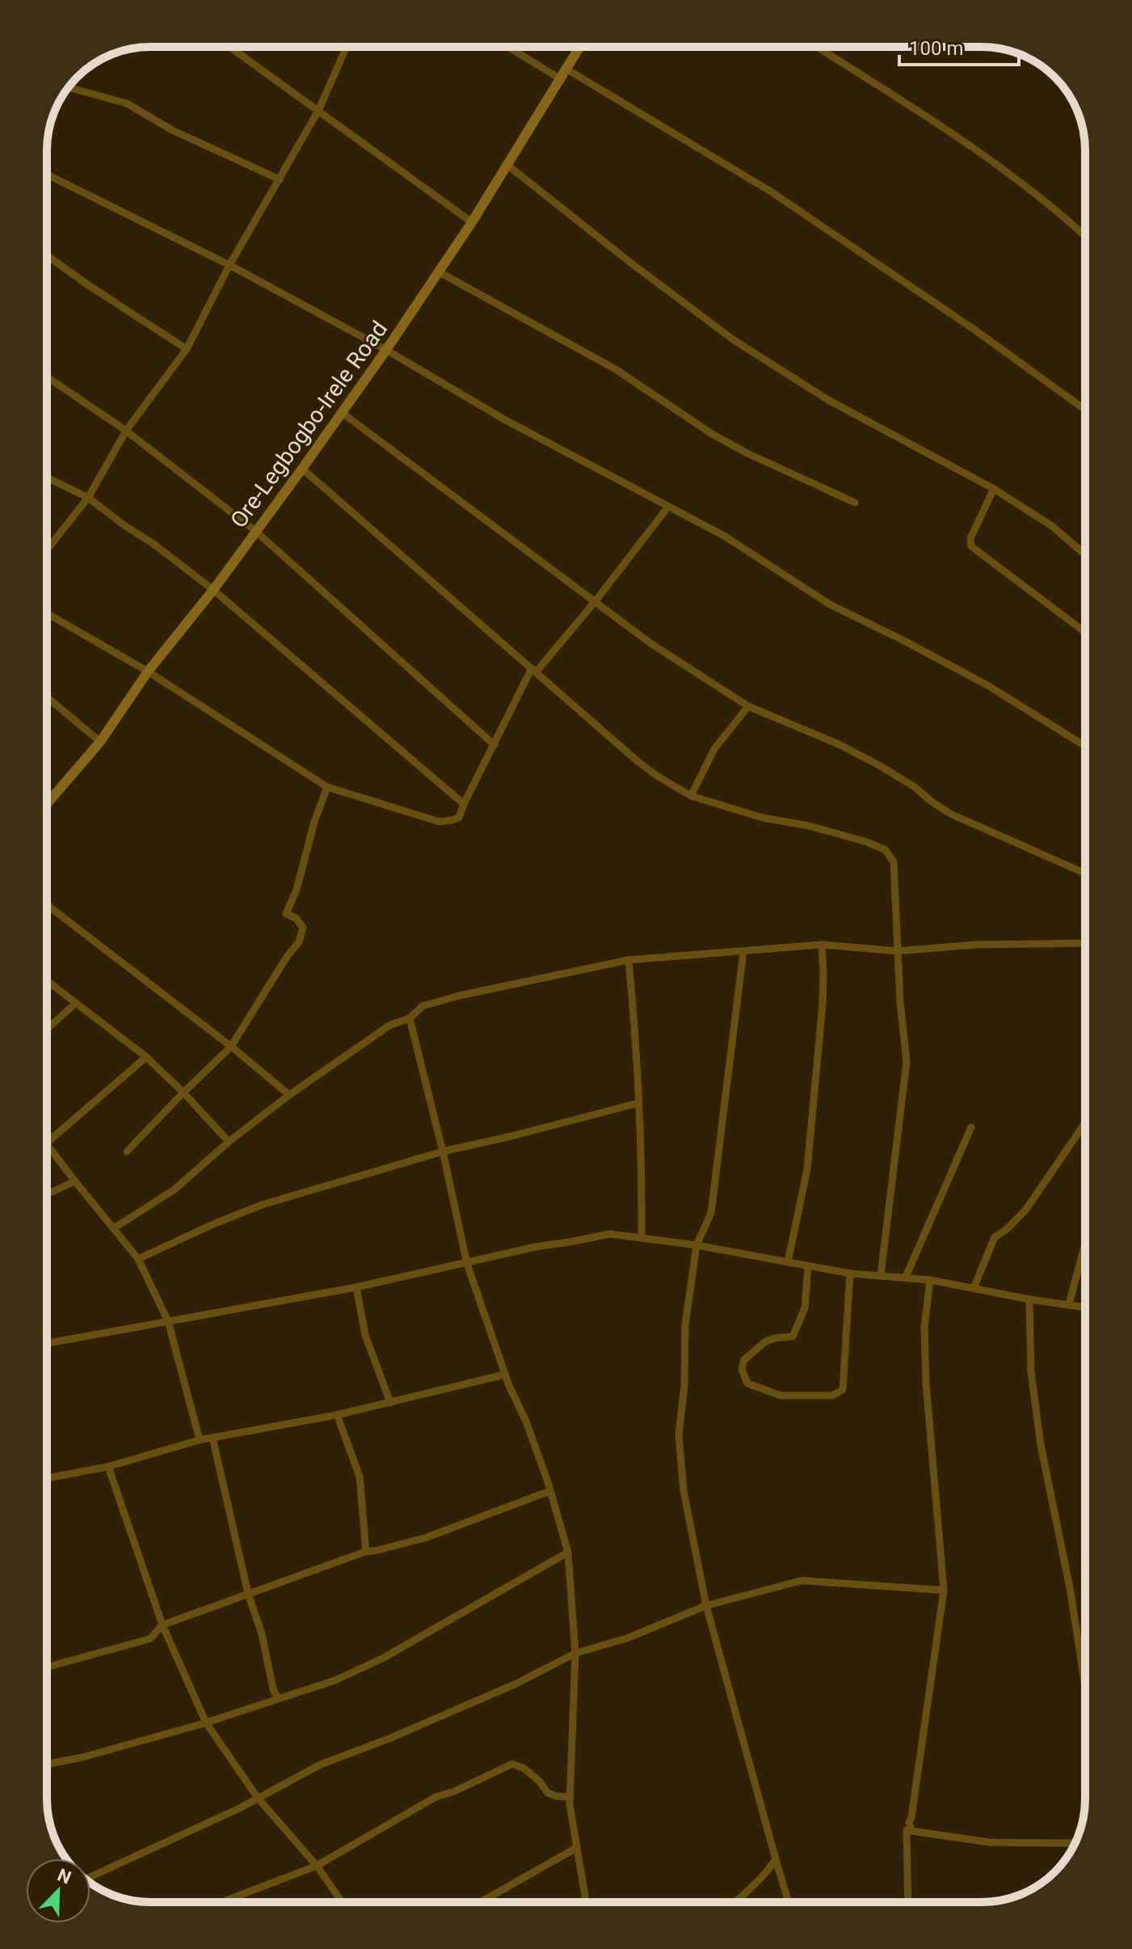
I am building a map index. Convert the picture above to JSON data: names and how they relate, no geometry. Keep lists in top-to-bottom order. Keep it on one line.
{"streets":{"main road":["Ore-Legbogbo-Irele Road"]},"scale_bar":"100 m","north":"top right"}
